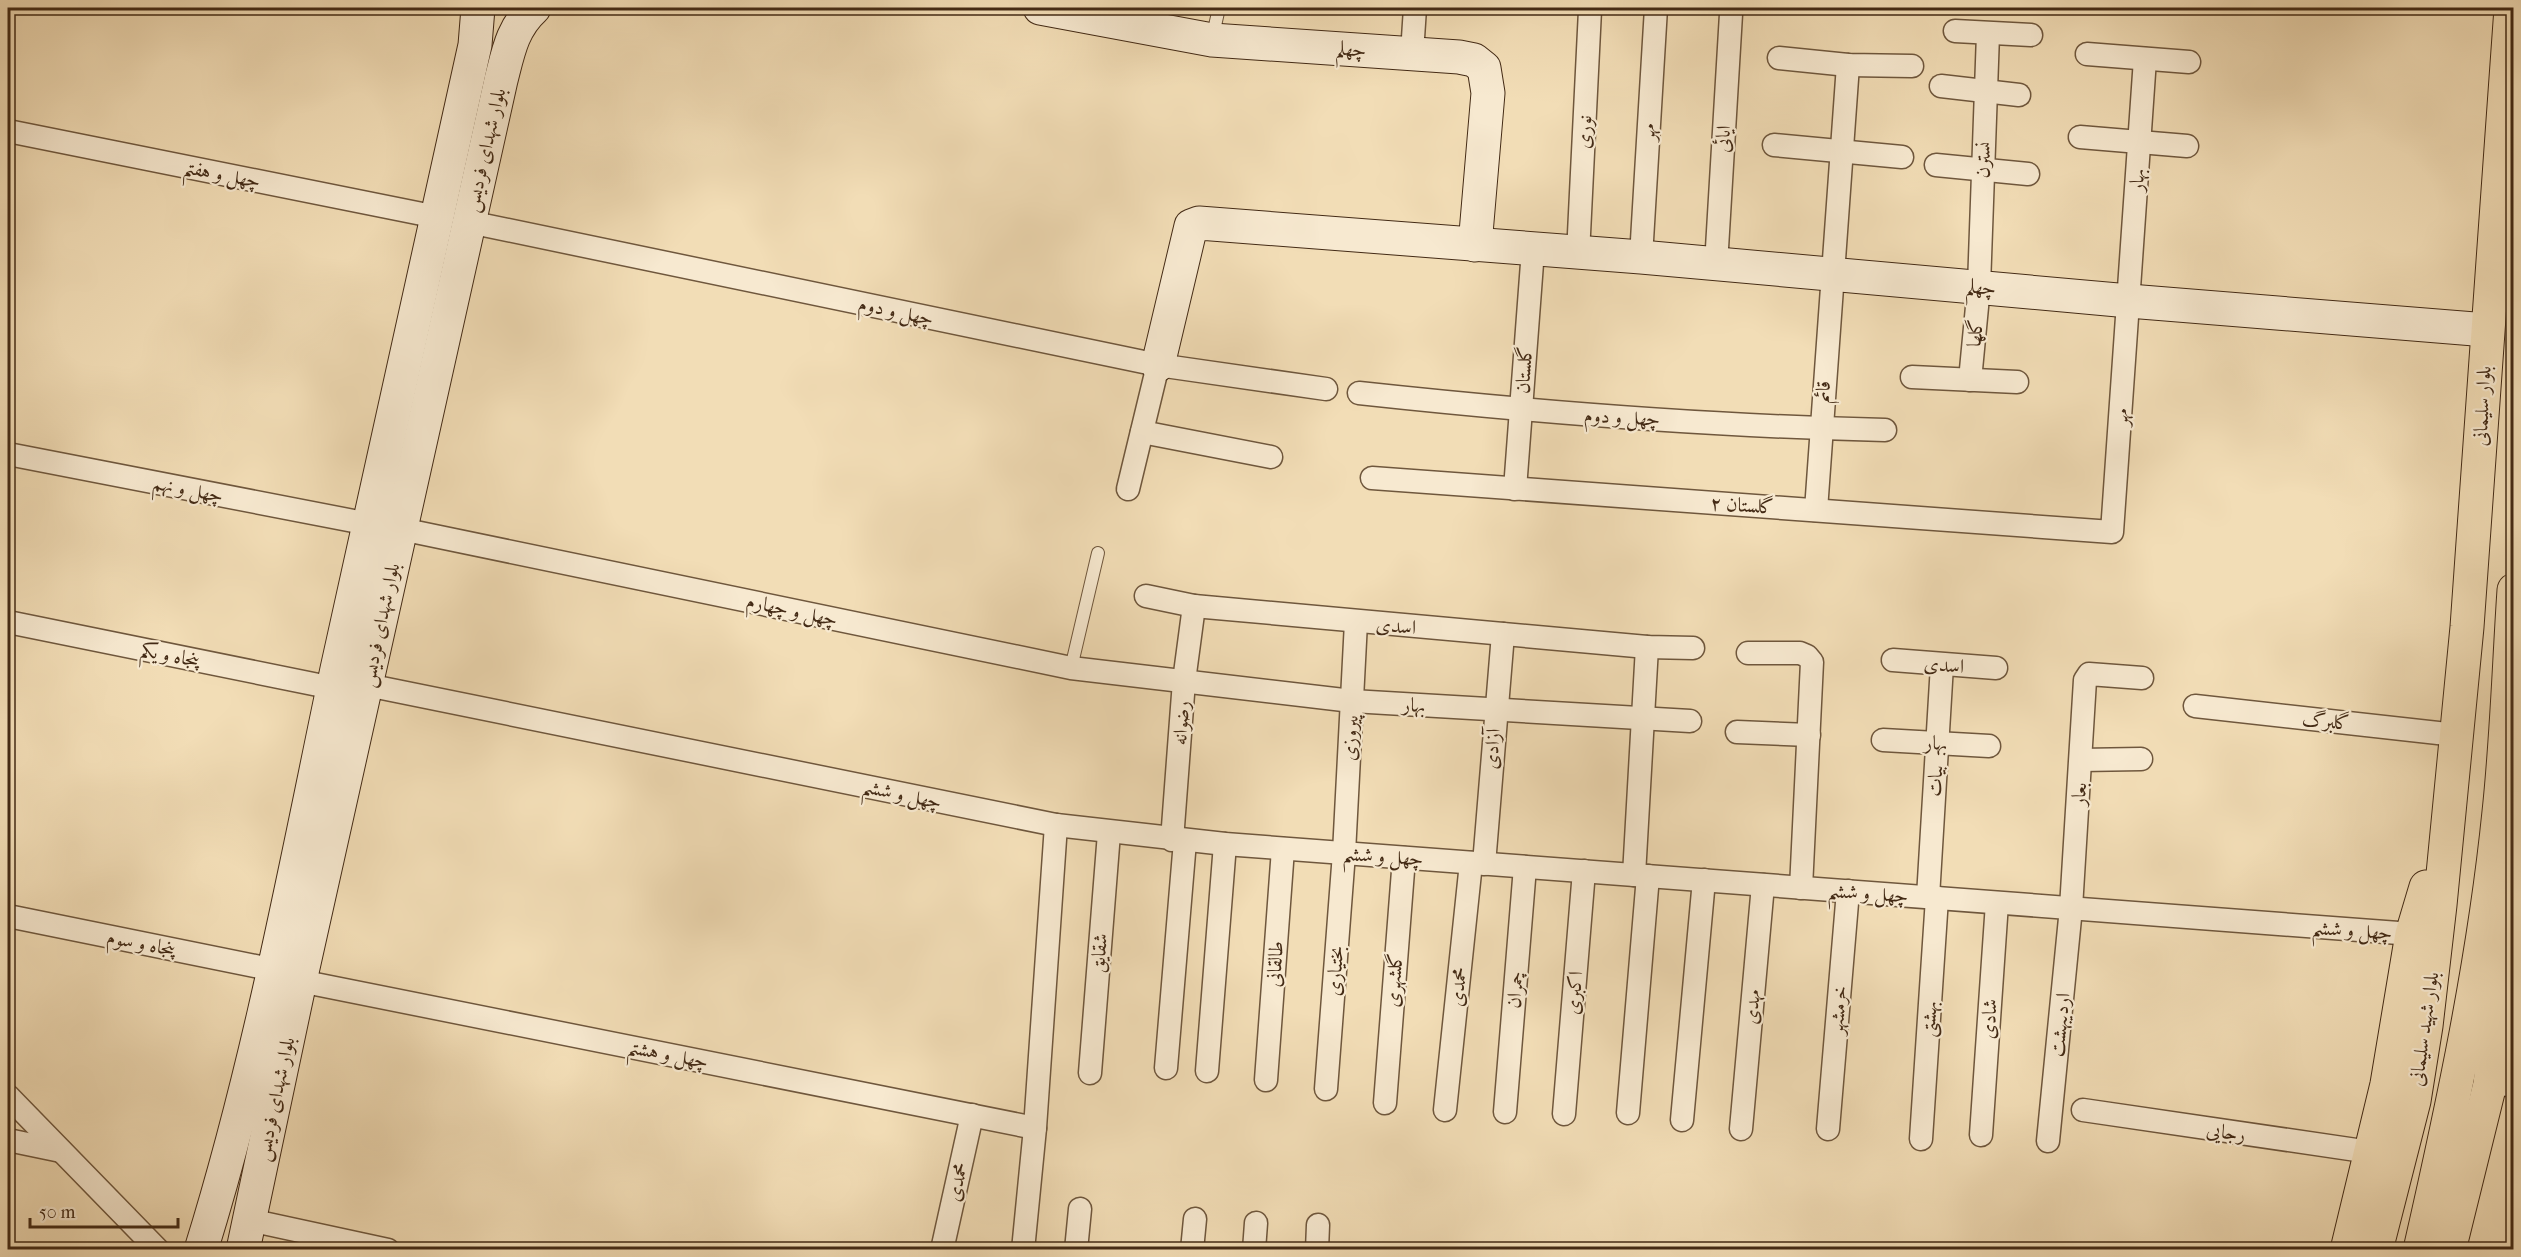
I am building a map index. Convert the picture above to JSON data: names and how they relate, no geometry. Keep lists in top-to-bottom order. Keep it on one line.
{"streets":{"main road":["چهلم","بلوار شهدای فردیس","بلوار سلیمانی","بلوار شهید سلیمانی"],"street":["نوری","مهر","ایائی","نسترن","چهل و هفتم","بهار","چهل و دوم","گلها","گلستان","قائم","چهل و نهم","گلستان ۲","چهل و چهارم","اسدی","پنجاه و یکم","گلبرگ","رضوانه","پیروزی","آزادی","بیات","چهل و ششم","بعار","پنجاه و سوم","شقایق","طالقانی","بختیاری","گلشهری","محمدی","چمران","اکبری","مهدی","خرمشهر","بهشتی","شادی","اردیبهشت","چهل و هشتم","رجایی"]},"crossings":[["چهلم","نوری"],["چهلم","مهر"],["چهلم","ایائی"],["چهلم","نسترن"],["چهلم","بهار"],["چهلم","چهل و دوم"],["چهلم","گلها"],["چهلم","گلستان"],["چهلم","قائم"],["چهلم","بلوار سلیمانی"],["مهر","بهار"],["مهر","گلستان ۲"],["بلوار شهدای فردیس","چهل و هفتم"],["بلوار شهدای فردیس","چهل و دوم"],["بلوار شهدای فردیس","چهل و نهم"],["بلوار شهدای فردیس","چهل و چهارم"],["بلوار شهدای فردیس","پنجاه و یکم"],["بلوار شهدای فردیس","چهل و ششم"],["بلوار شهدای فردیس","پنجاه و سوم"],["بلوار شهدای فردیس","چهل و هشتم"],["نسترن","گلها"],["بهار","چهل و چهارم"],["بهار","رضوانه"],["بهار","پیروزی"],["بهار","آزادی"],["بهار","بیات"],["چهل و دوم","گلستان"],["چهل و دوم","قائم"],["گلستان","گلستان ۲"],["قائم","گلستان ۲"],["بلوار سلیمانی","گلبرگ"],["بلوار سلیمانی","بلوار شهید سلیمانی"],["چهل و چهارم","رضوانه"],["اسدی","رضوانه"],["اسدی","پیروزی"],["اسدی","آزادی"],["اسدی","بیات"],["رضوانه","چهل و ششم"],["پیروزی","چهل و ششم"],["پیروزی","بختیاری"],["آزادی","چهل و ششم"],["آزادی","محمدی"],["بیات","چهل و ششم"],["بیات","بهشتی"],["چهل و ششم","بعار"],["چهل و ششم","شقایق"],["چهل و ششم","طالقانی"],["چهل و ششم","بختیاری"],["چهل و ششم","گلشهری"],["چهل و ششم","محمدی"],["چهل و ششم","چمران"],["چهل و ششم","اکبری"],["چهل و ششم","مهدی"],["چهل و ششم","خرمشهر"],["چهل و ششم","بهشتی"],["چهل و ششم","شادی"],["چهل و ششم","اردیبهشت"],["بعار","اردیبهشت"],["پنجاه و سوم","چهل و هشتم"],["محمدی","چهل و هشتم"]],"scale_bar":"50 m"}
